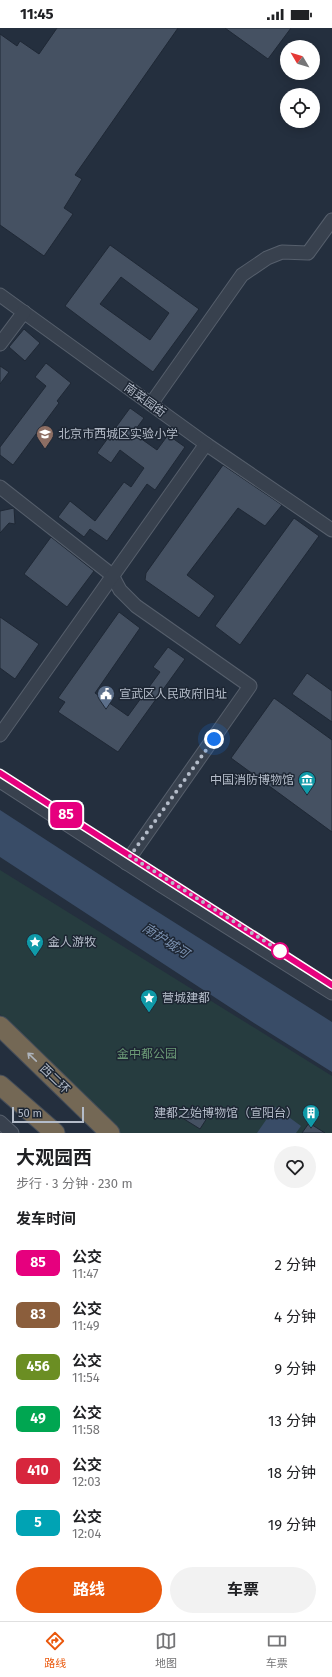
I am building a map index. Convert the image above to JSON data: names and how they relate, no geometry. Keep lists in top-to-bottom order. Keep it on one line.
{"streets":{"highway":["西二环"],"street":["南菜园街"]},"water":["南护城河"],"parks":["金中都公园"],"places":{"school or university":["北京市西城区实验小学"],"public building":["宣武区人民政府旧址"],"museum":["中国消防博物馆"],"place":["金人游牧","营城建都"],"building":["建都之始博物馆（宣阳台）"]},"lines":["bus line 85"],"scale_bar":"50 m","north":"top left","page":{"status":"11:45","on_map":"85","scale":"50 m","heading":[["大观园西","步行 · 3 分钟 · 230 m"],"发车时间"],"list":[{"mark":"85","name":"公交","note":"11:47","value":"2 分钟"},{"mark":"83","name":"公交","note":"11:49","value":"4 分钟"},{"mark":"456","name":"公交","note":"11:54","value":"9 分钟"},{"mark":"49","name":"公交","note":"11:58","value":"13 分钟"},{"mark":"410","name":"公交","note":"12:03","value":"18 分钟"},{"mark":"5","name":"公交","note":"12:04","value":"19 分钟"}],"buttons":["路线","车票"],"tabs":["路线","地图","车票"]}}
